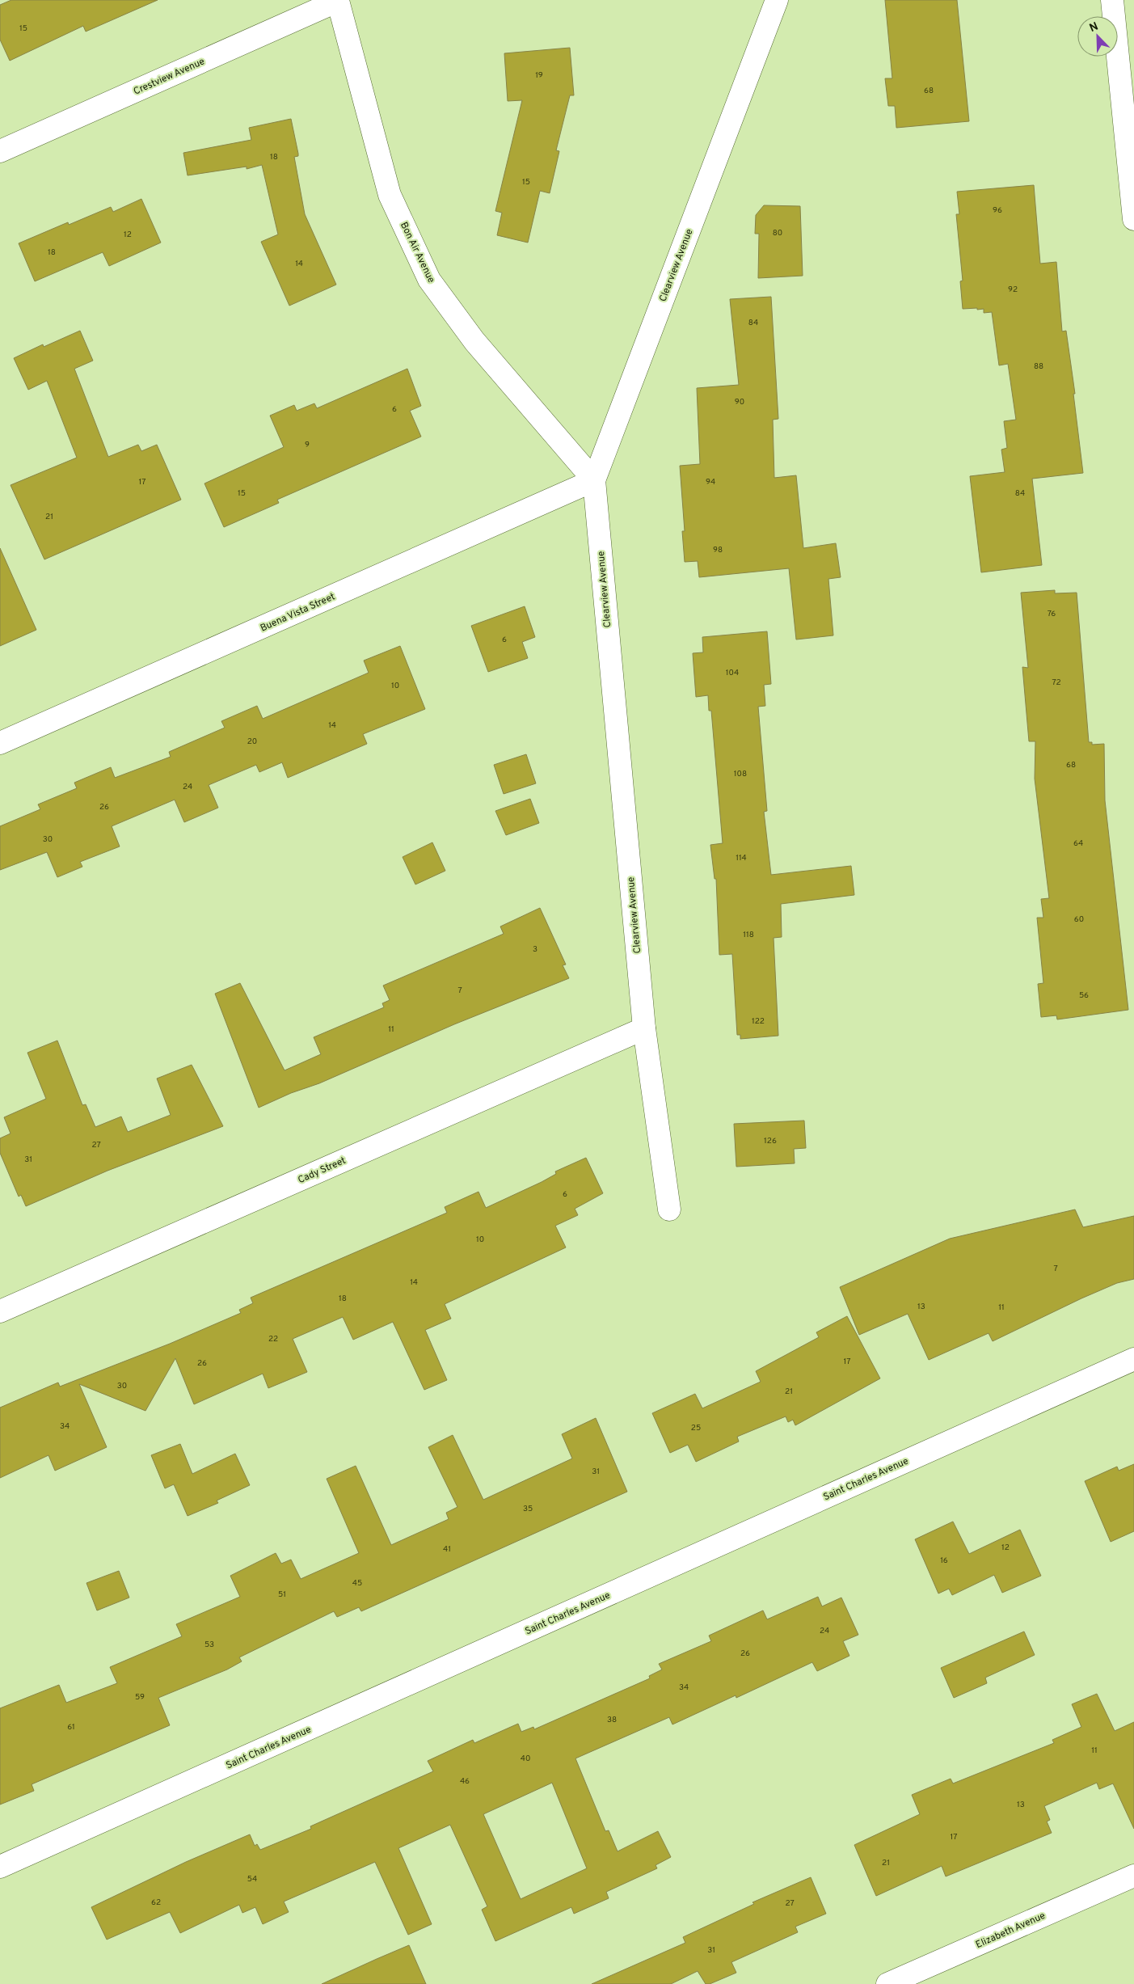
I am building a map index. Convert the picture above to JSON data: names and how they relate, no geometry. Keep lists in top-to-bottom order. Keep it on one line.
{"streets":{"street":["Crestview Avenue","Bon Air Avenue","Clearview Avenue","Buena Vista Street","Cady Street","Saint Charles Avenue","Elizabeth Avenue"]},"crossings":[["Crestview Avenue","Bon Air Avenue"],["Bon Air Avenue","Clearview Avenue"],["Bon Air Avenue","Buena Vista Street"],["Clearview Avenue","Buena Vista Street"],["Clearview Avenue","Cady Street"]],"house_numbers":["15","19","68","18","15","96","80","12","18","14","92","84","88","90","6","9","17","94","15","84","21","98","76","6","104","72","10","14","20","68","108","24","26","30","64","114","60","118","3","7","56","122","11","126","27","31","6","10","7","14","18","13","11","22","17","26","30","21","34","25","31","35","12","41","16","45","51","24","53","26","34","59","38","61","11","40","46","13","17","21","54","62","27","31"],"north":"top left"}
